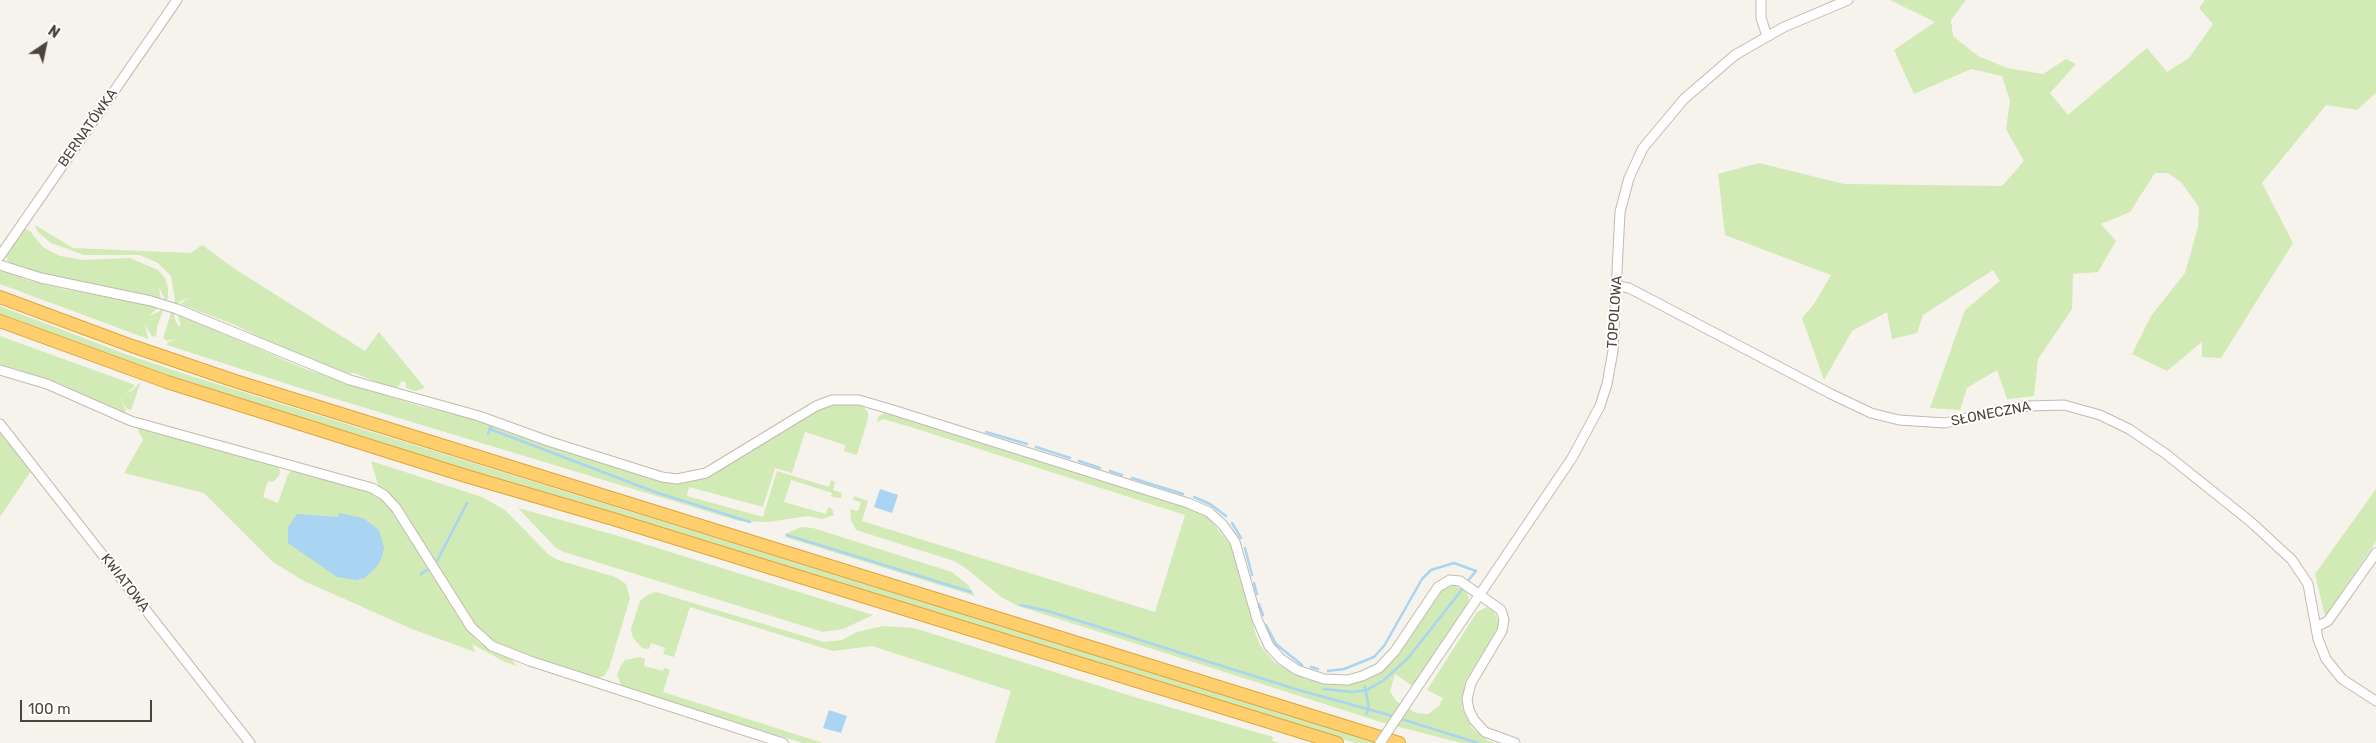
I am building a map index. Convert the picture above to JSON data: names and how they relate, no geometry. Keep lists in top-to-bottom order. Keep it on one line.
{"streets":{"street":["BERNATÓWKA","TOPOLOWA","SŁONECZNA","KWIATOWA"]},"crossings":[["TOPOLOWA","SŁONECZNA"]],"scale_bar":"100 m","north":"top right"}
